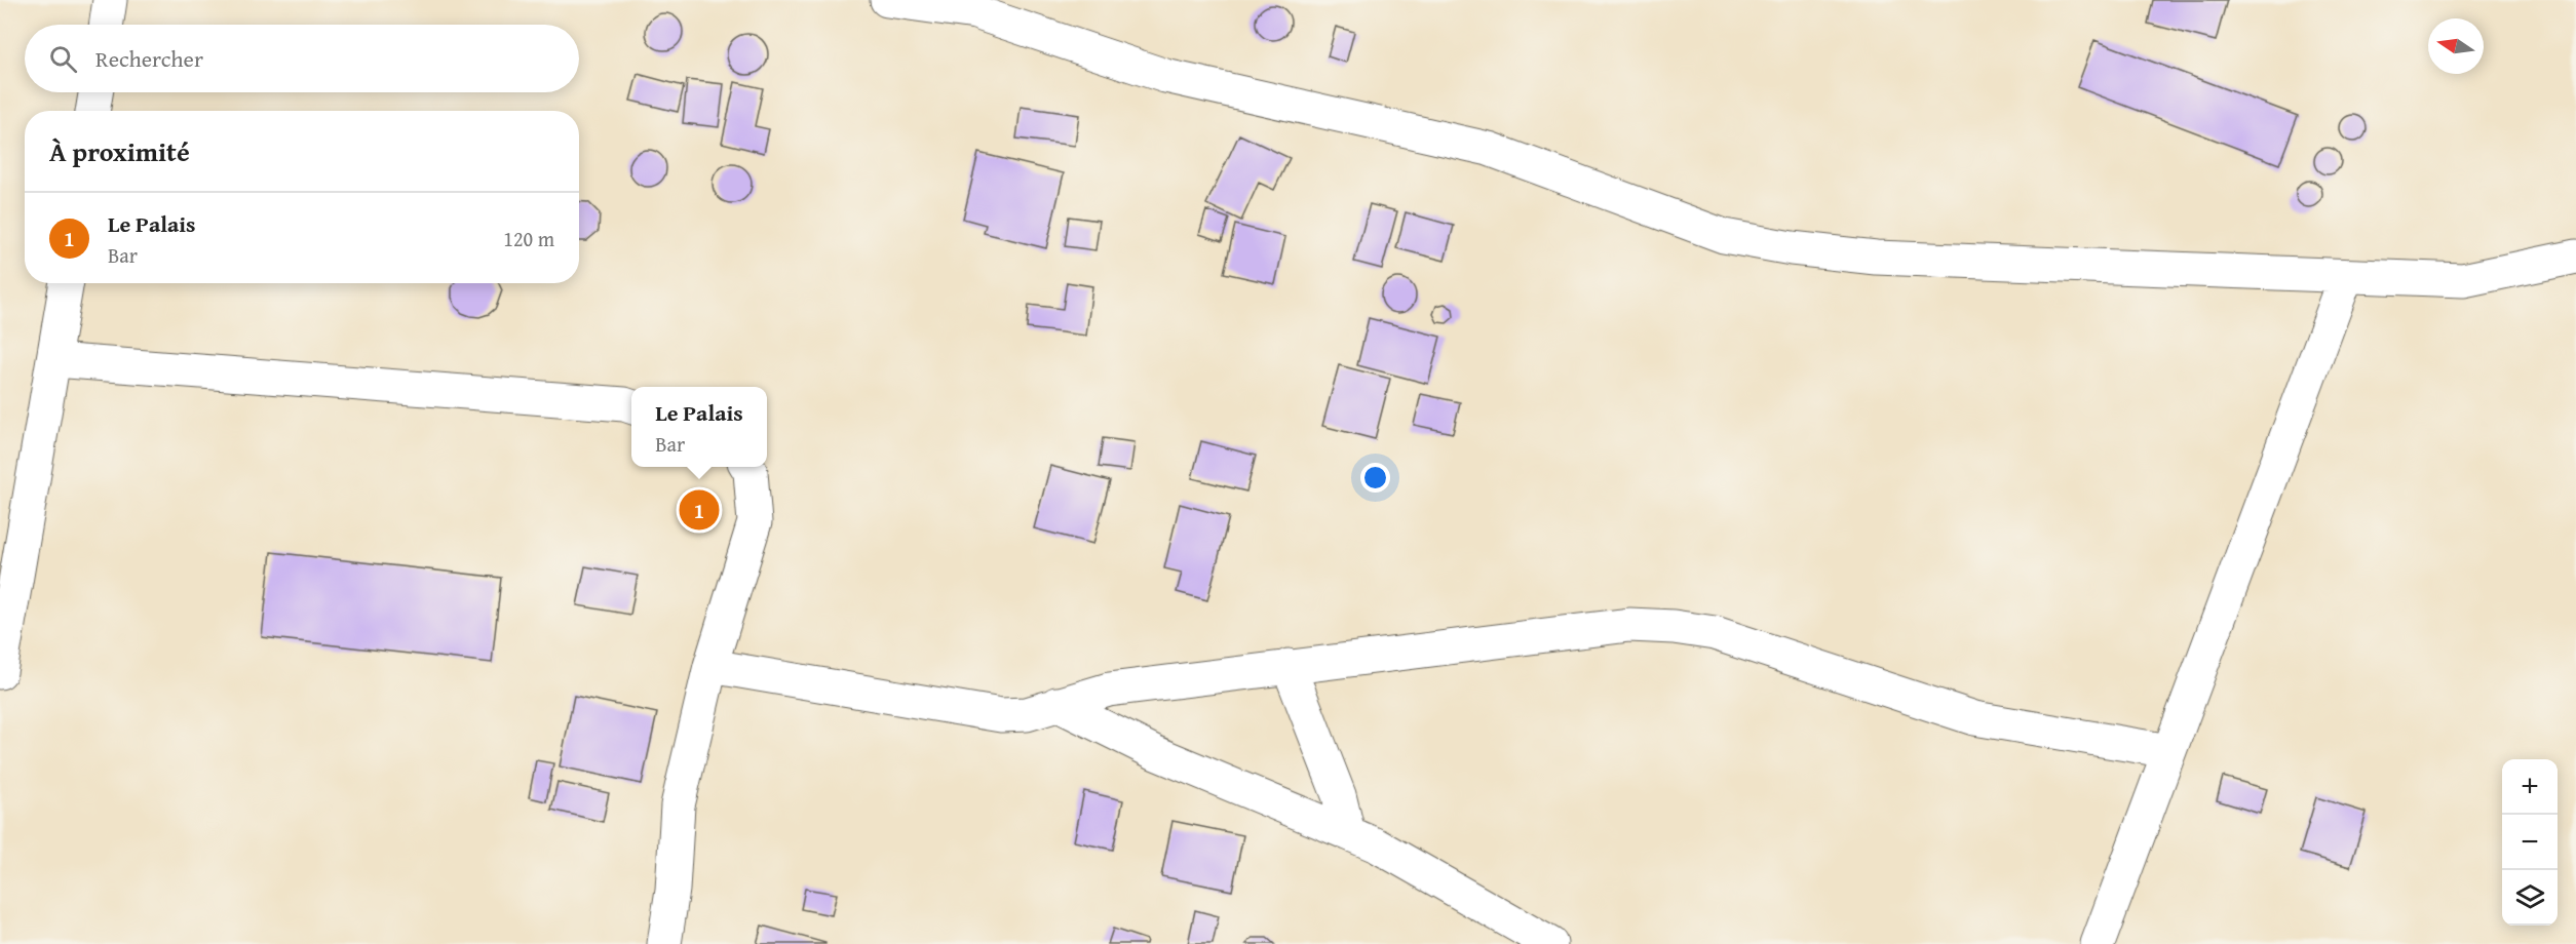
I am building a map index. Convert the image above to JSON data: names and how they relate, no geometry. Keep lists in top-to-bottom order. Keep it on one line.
{"north":"left","page":{"search":"Rechercher","heading":"À proximité","list":[{"mark":"1","name":"Le Palais","note":"Bar","value":"120 m"}],"popup":["Le Palais","Bar"],"pins":"1","map_buttons":["+","−"]}}
